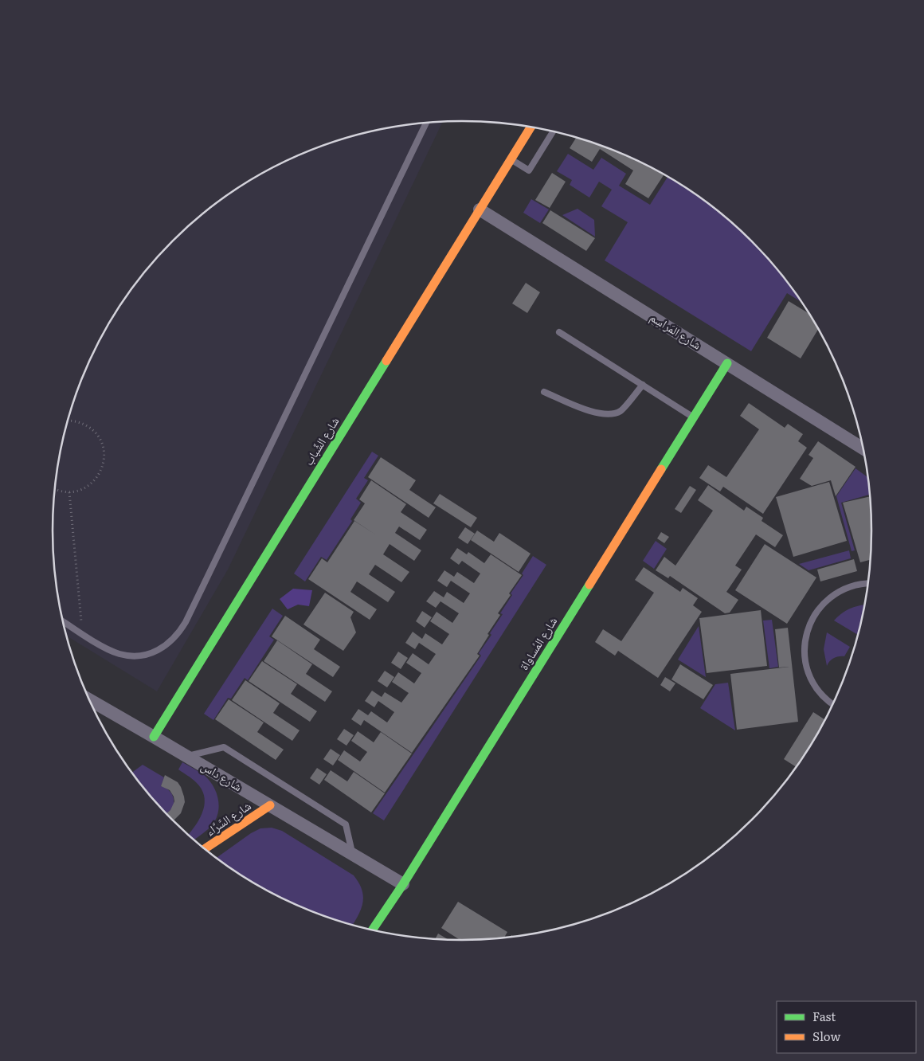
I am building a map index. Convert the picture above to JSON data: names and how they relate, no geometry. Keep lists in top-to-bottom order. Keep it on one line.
{"streets":{"street":["شارع المَراسِم","شارع الشَّباب","شارع المُساواة","شارع داس","شارع السَّرَّاء"]},"crossings":[["شارع المَراسِم","شارع الشَّباب"],["شارع المَراسِم","شارع المُساواة"],["شارع الشَّباب","شارع داس"],["شارع المُساواة","شارع داس"],["شارع داس","شارع السَّرَّاء"]],"legend":["Fast","Slow"]}
